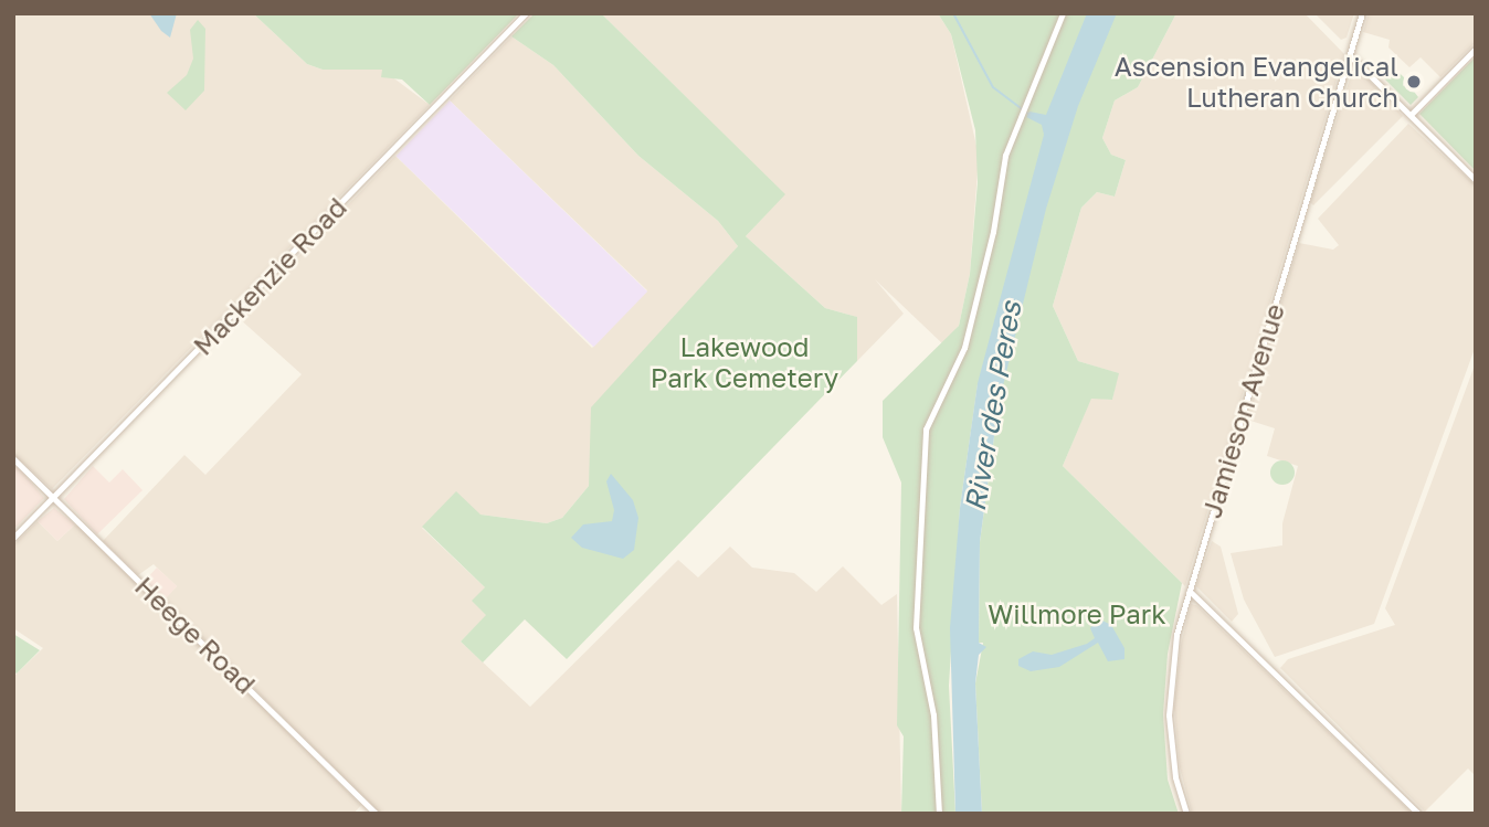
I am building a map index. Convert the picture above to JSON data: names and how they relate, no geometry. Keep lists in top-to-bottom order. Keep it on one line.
{"streets":{"main road":["Mackenzie Road","Jamieson Avenue","Heege Road"]},"crossings":[["Mackenzie Road","Heege Road"]],"water":["River des Peres"],"parks":["Lakewood Park Cemetery","Willmore Park"],"places":["Ascension Evangelical Lutheran Church"]}
